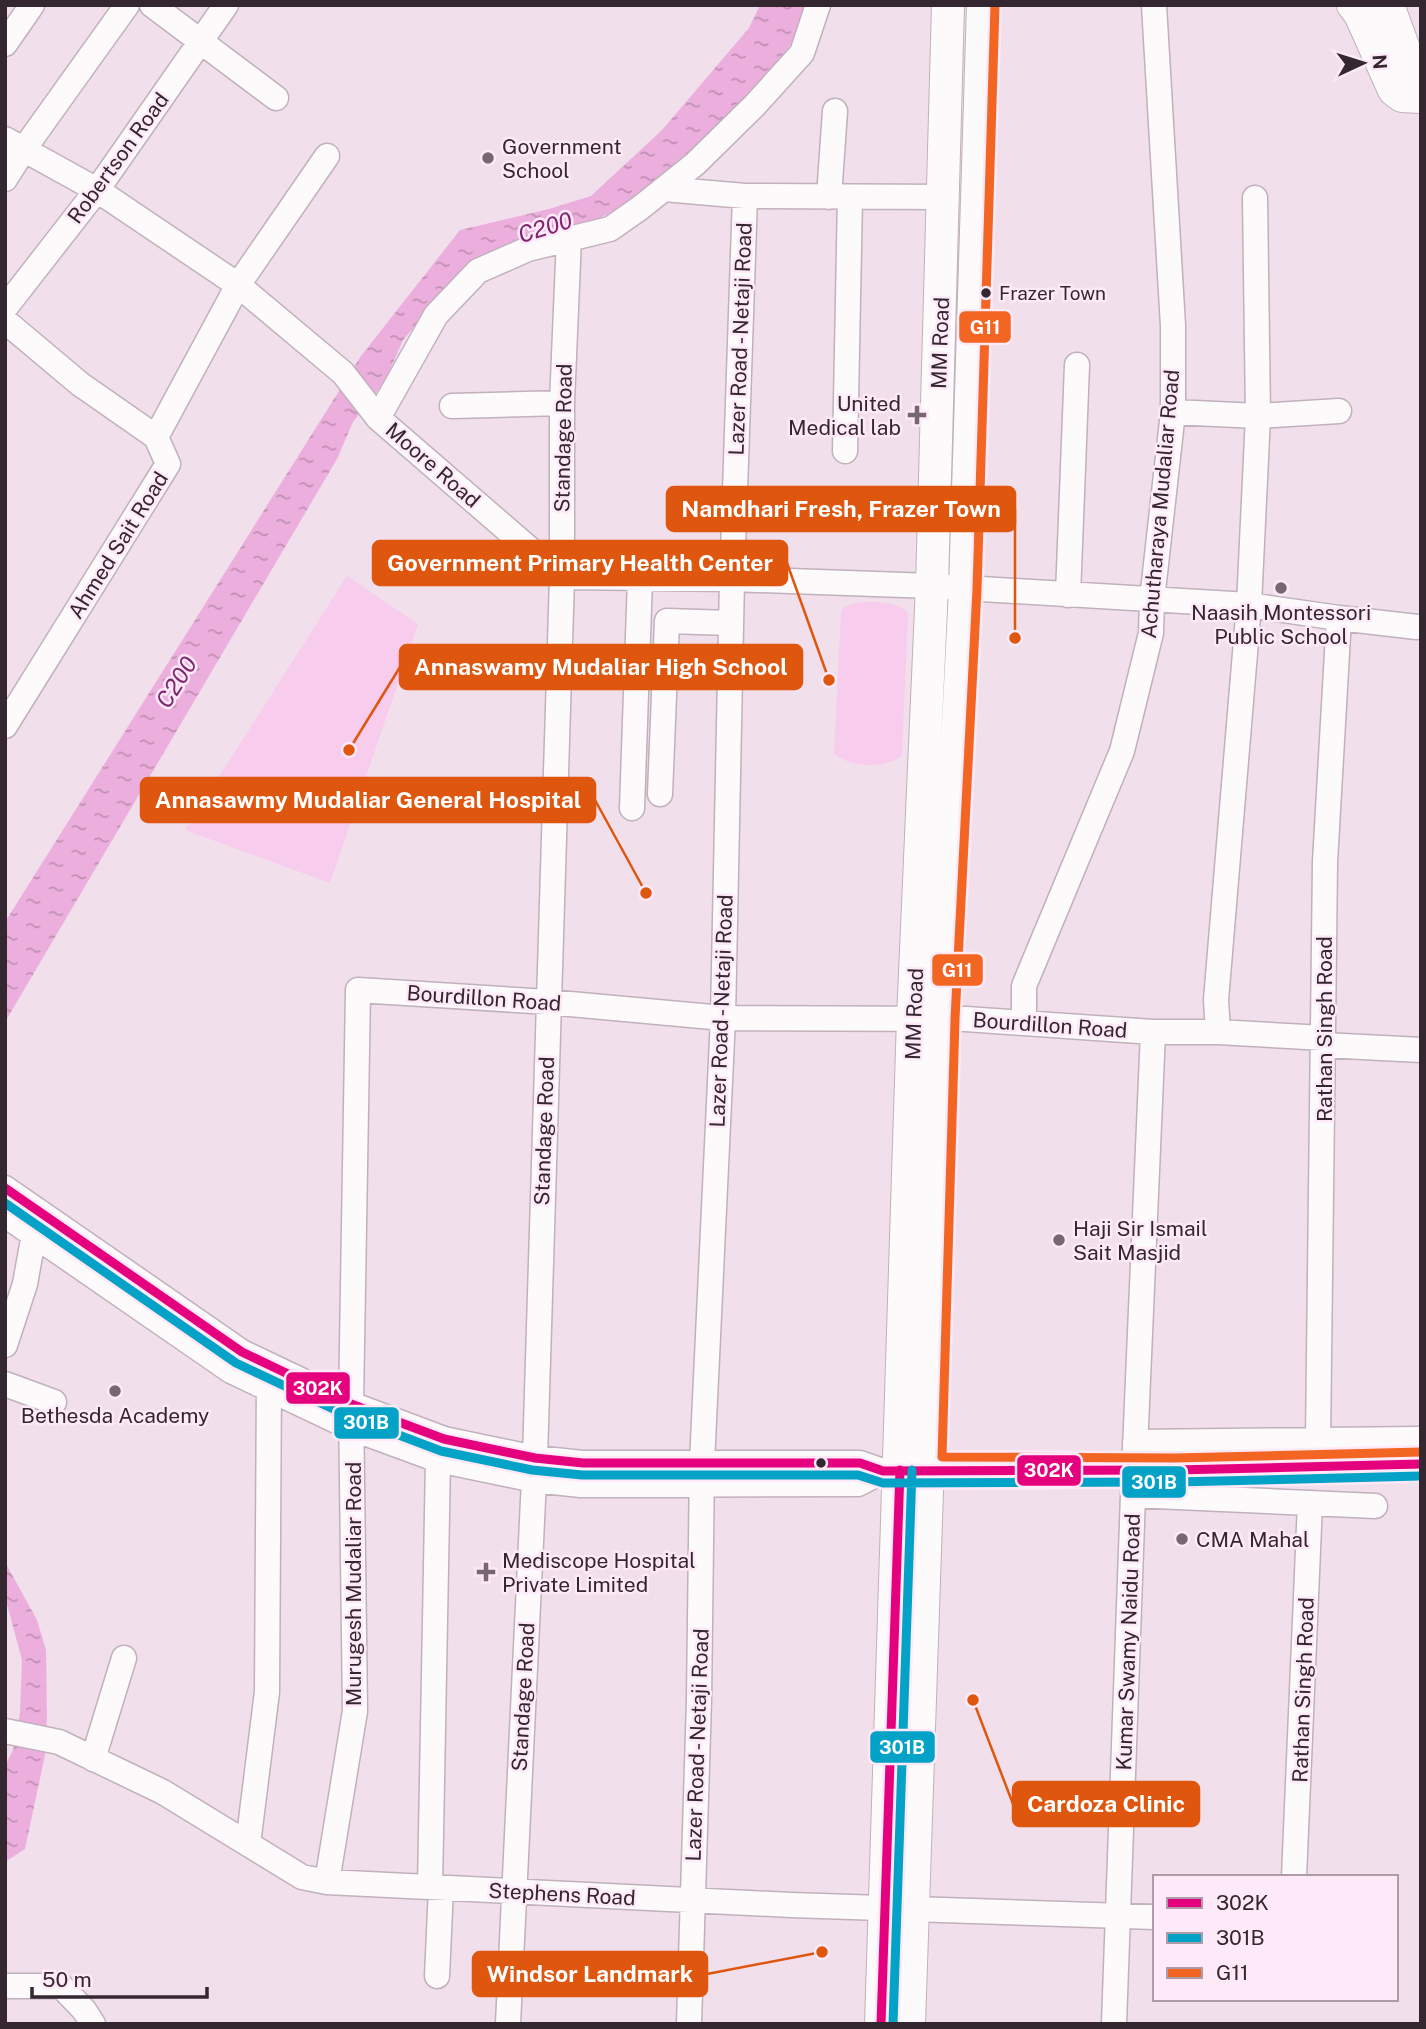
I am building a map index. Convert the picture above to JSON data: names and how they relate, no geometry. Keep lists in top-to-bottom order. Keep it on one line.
{"streets":{"main road":["MM Road"],"street":["Robertson Road","Lazer Road - Netaji Road","Standage Road","Moore Road","Achutharaya Mudaliar Road","Ahmed Sait Road","Bourdillon Road","Rathan Singh Road","Murugesh Mudaliar Road","Kumar Swamy Naidu Road","Stephens Road"]},"crossings":[["Robertson Road","Moore Road"],["Lazer Road - Netaji Road","MM Road"],["Lazer Road - Netaji Road","Bourdillon Road"],["Lazer Road - Netaji Road","Stephens Road"],["MM Road","Bourdillon Road"],["MM Road","Stephens Road"],["Standage Road","Moore Road"],["Standage Road","Bourdillon Road"],["Standage Road","Stephens Road"],["Moore Road","Ahmed Sait Road"],["Achutharaya Mudaliar Road","Bourdillon Road"],["Bourdillon Road","Rathan Singh Road"],["Bourdillon Road","Murugesh Mudaliar Road"],["Bourdillon Road","Kumar Swamy Naidu Road"],["Murugesh Mudaliar Road","Stephens Road"],["Kumar Swamy Naidu Road","Stephens Road"]],"water":["C200"],"places":{"other":["Government School","Frazer Town","Naasih Montessori Public School","Namdhari Fresh, Frazer Town","Government Primary Health Center","Annaswamy Mudaliar High School","Annasawmy Mudaliar General Hospital","Haji Sir Ismail Sait Masjid","Bethesda Academy","CMA Mahal","Cardoza Clinic","Windsor Landmark"],"health":["United Medical lab","Mediscope Hospital Private Limited"]},"lines":["transit line G11","transit line 302K","transit line 301B"],"legend":["302K","301B","G11"],"scale_bar":"50 m","north":"right"}
